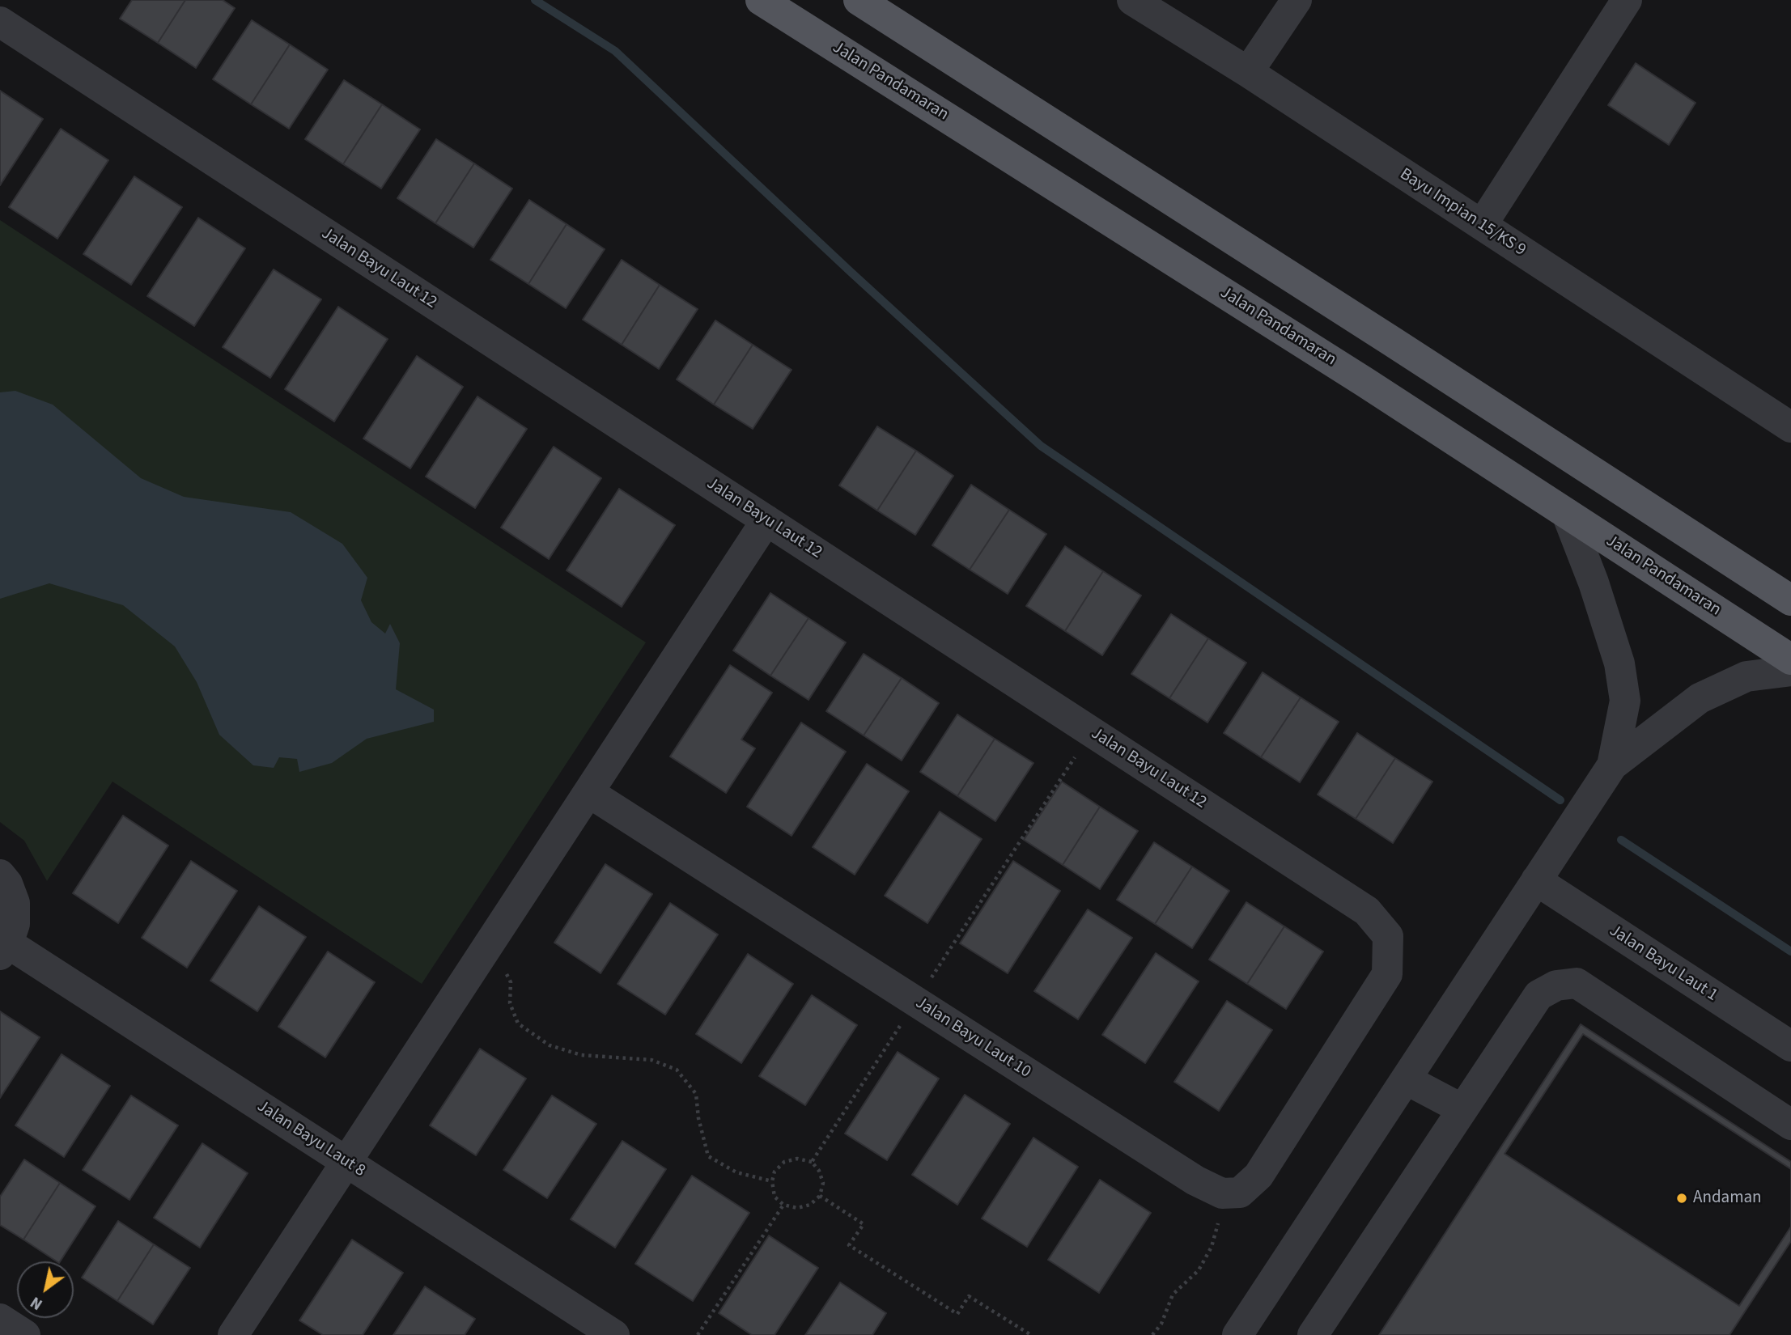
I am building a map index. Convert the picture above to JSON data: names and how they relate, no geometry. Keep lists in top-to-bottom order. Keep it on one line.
{"streets":{"main road":["Jalan Pandamaran"],"street":["Bayu Impian 15/KS 9","Jalan Bayu Laut 12","Jalan Bayu Laut 1","Jalan Bayu Laut 10","Jalan Bayu Laut 8"]},"crossings":[["Jalan Bayu Laut 12","Jalan Bayu Laut 10"]],"places":["Andaman"],"north":"bottom left"}
